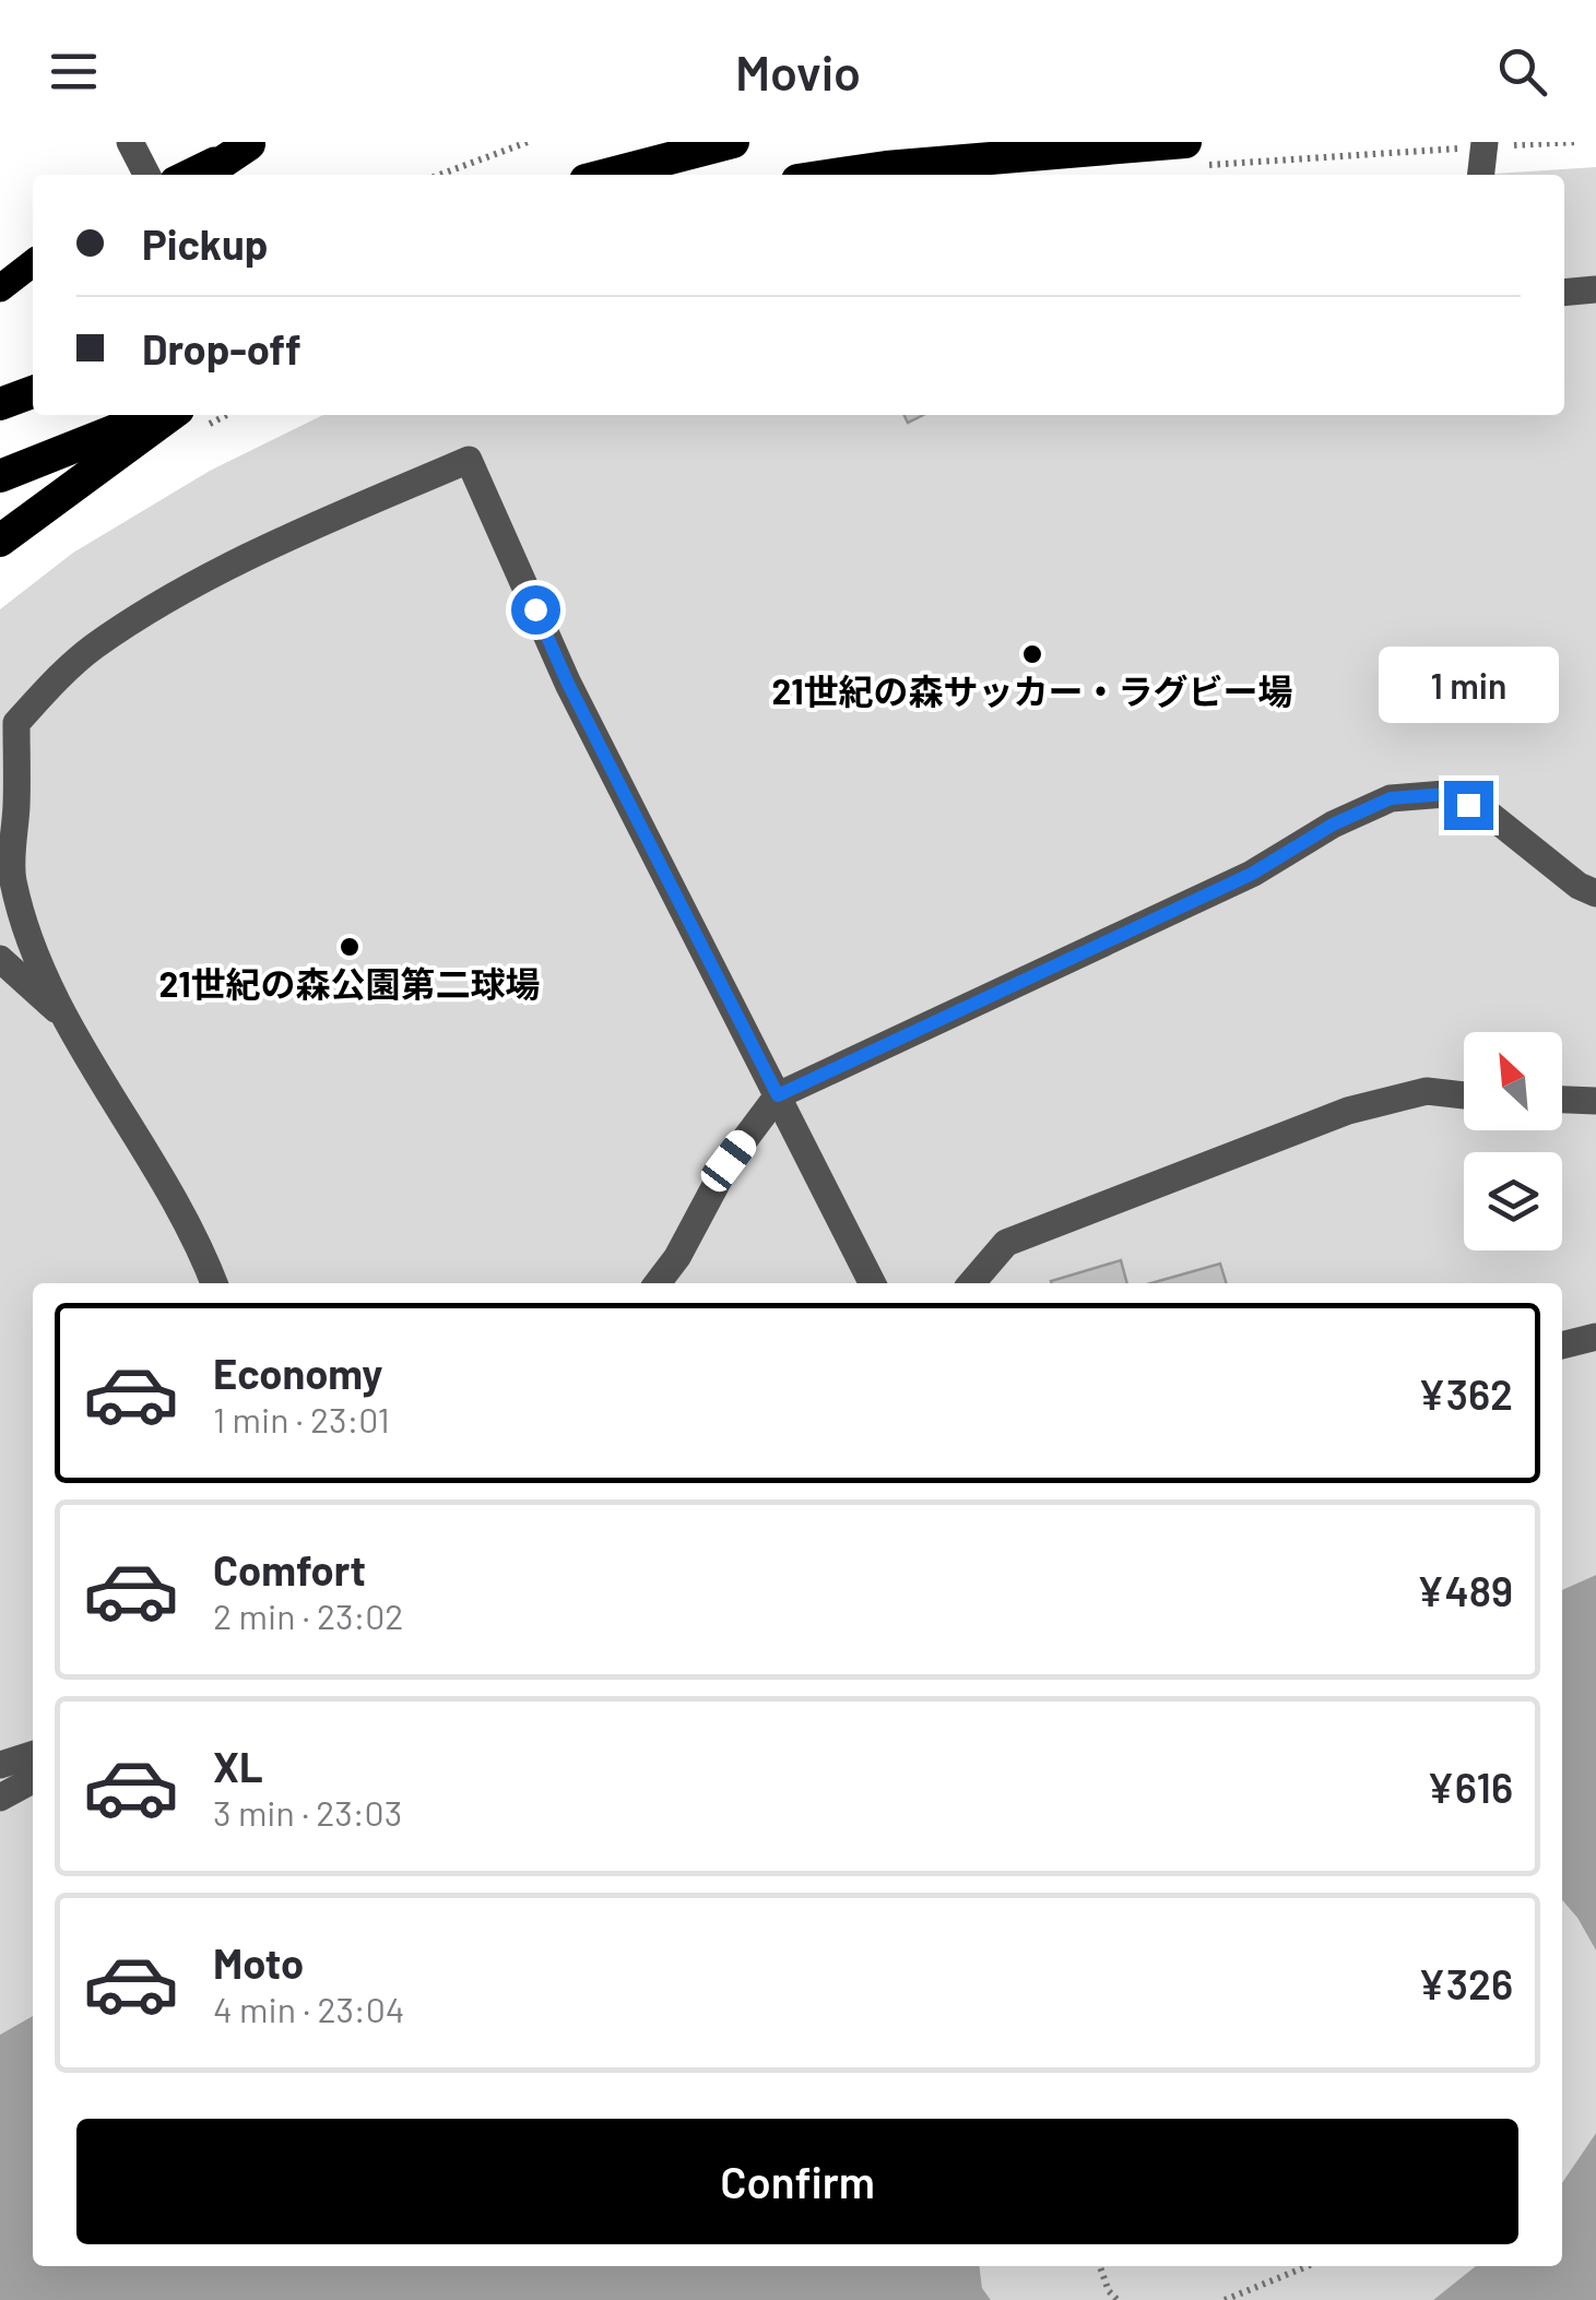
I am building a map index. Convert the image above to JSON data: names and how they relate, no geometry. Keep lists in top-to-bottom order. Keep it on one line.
{"places":["21世紀の森サッカー・ラグビー場","21世紀の森公園第二球場"],"north":"top left","page":{"header":"Movio","banner":["Pickup","Drop-off"],"bubble":"1 min","list":[{"name":"Economy","note":"1 min · 23:01","value":"¥362"},{"name":"Comfort","note":"2 min · 23:02","value":"¥489"},{"name":"XL","note":"3 min · 23:03","value":"¥616"},{"name":"Moto","note":"4 min · 23:04","value":"¥326"}],"buttons":"Confirm"}}
